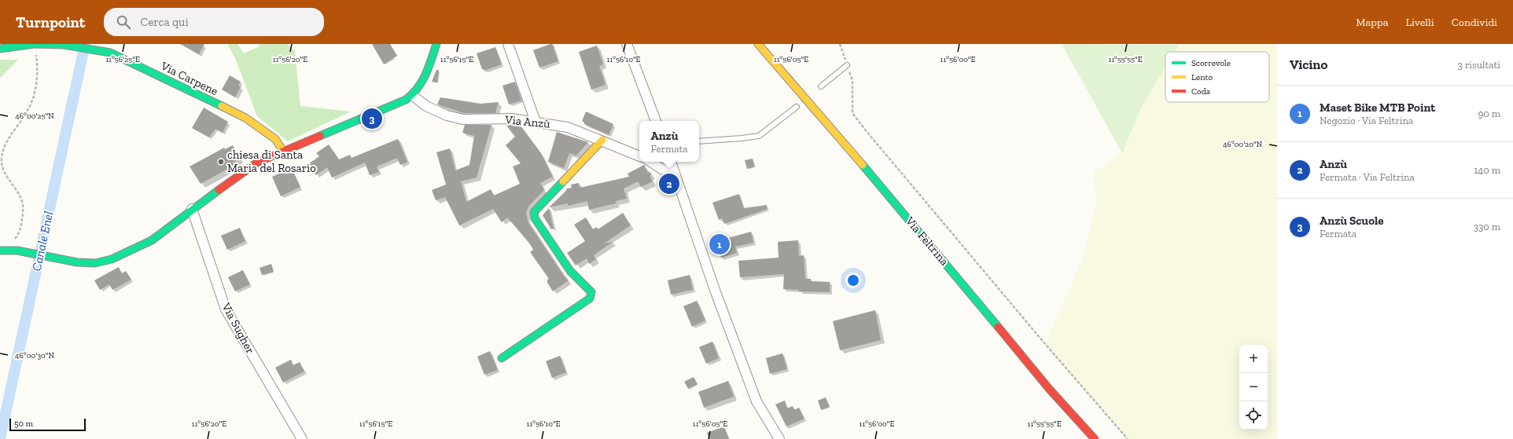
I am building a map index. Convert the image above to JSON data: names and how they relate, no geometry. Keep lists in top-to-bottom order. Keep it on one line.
{"streets":{"street":["Via Carpene","Via Anzù","Via Feltrina","Via Sugher"]},"water":["Canale Enel"],"places":["chiesa di Santa Maria del Rosario"],"legend":["Scorrevole","Lento","Coda"],"scale_bar":"50 m","page":{"header":"Turnpoint","search":"Cerca qui","nav":["Mappa","Livelli","Condividi"],"heading":["Vicino","3 risultati"],"list":[{"mark":"1","name":"Maset Bike MTB Point","note":"Negozio · Via Feltrina","value":"90 m"},{"mark":"2","name":"Anzù","note":"Fermata · Via Feltrina","value":"140 m"},{"mark":"3","name":"Anzù Scuole","note":"Fermata","value":"330 m"}],"pins":["3","2","1"],"popup":["Anzù","Fermata"],"map_buttons":["+","−"],"scale":"50 m"},"coordinates":["11°56'25\"E","11°56'20\"E","11°56'15\"E","11°56'10\"E","11°56'05\"E","11°56'00\"E","11°55'55\"E","46°00'25\"N","46°00'20\"N","46°00'30\"N"]}
